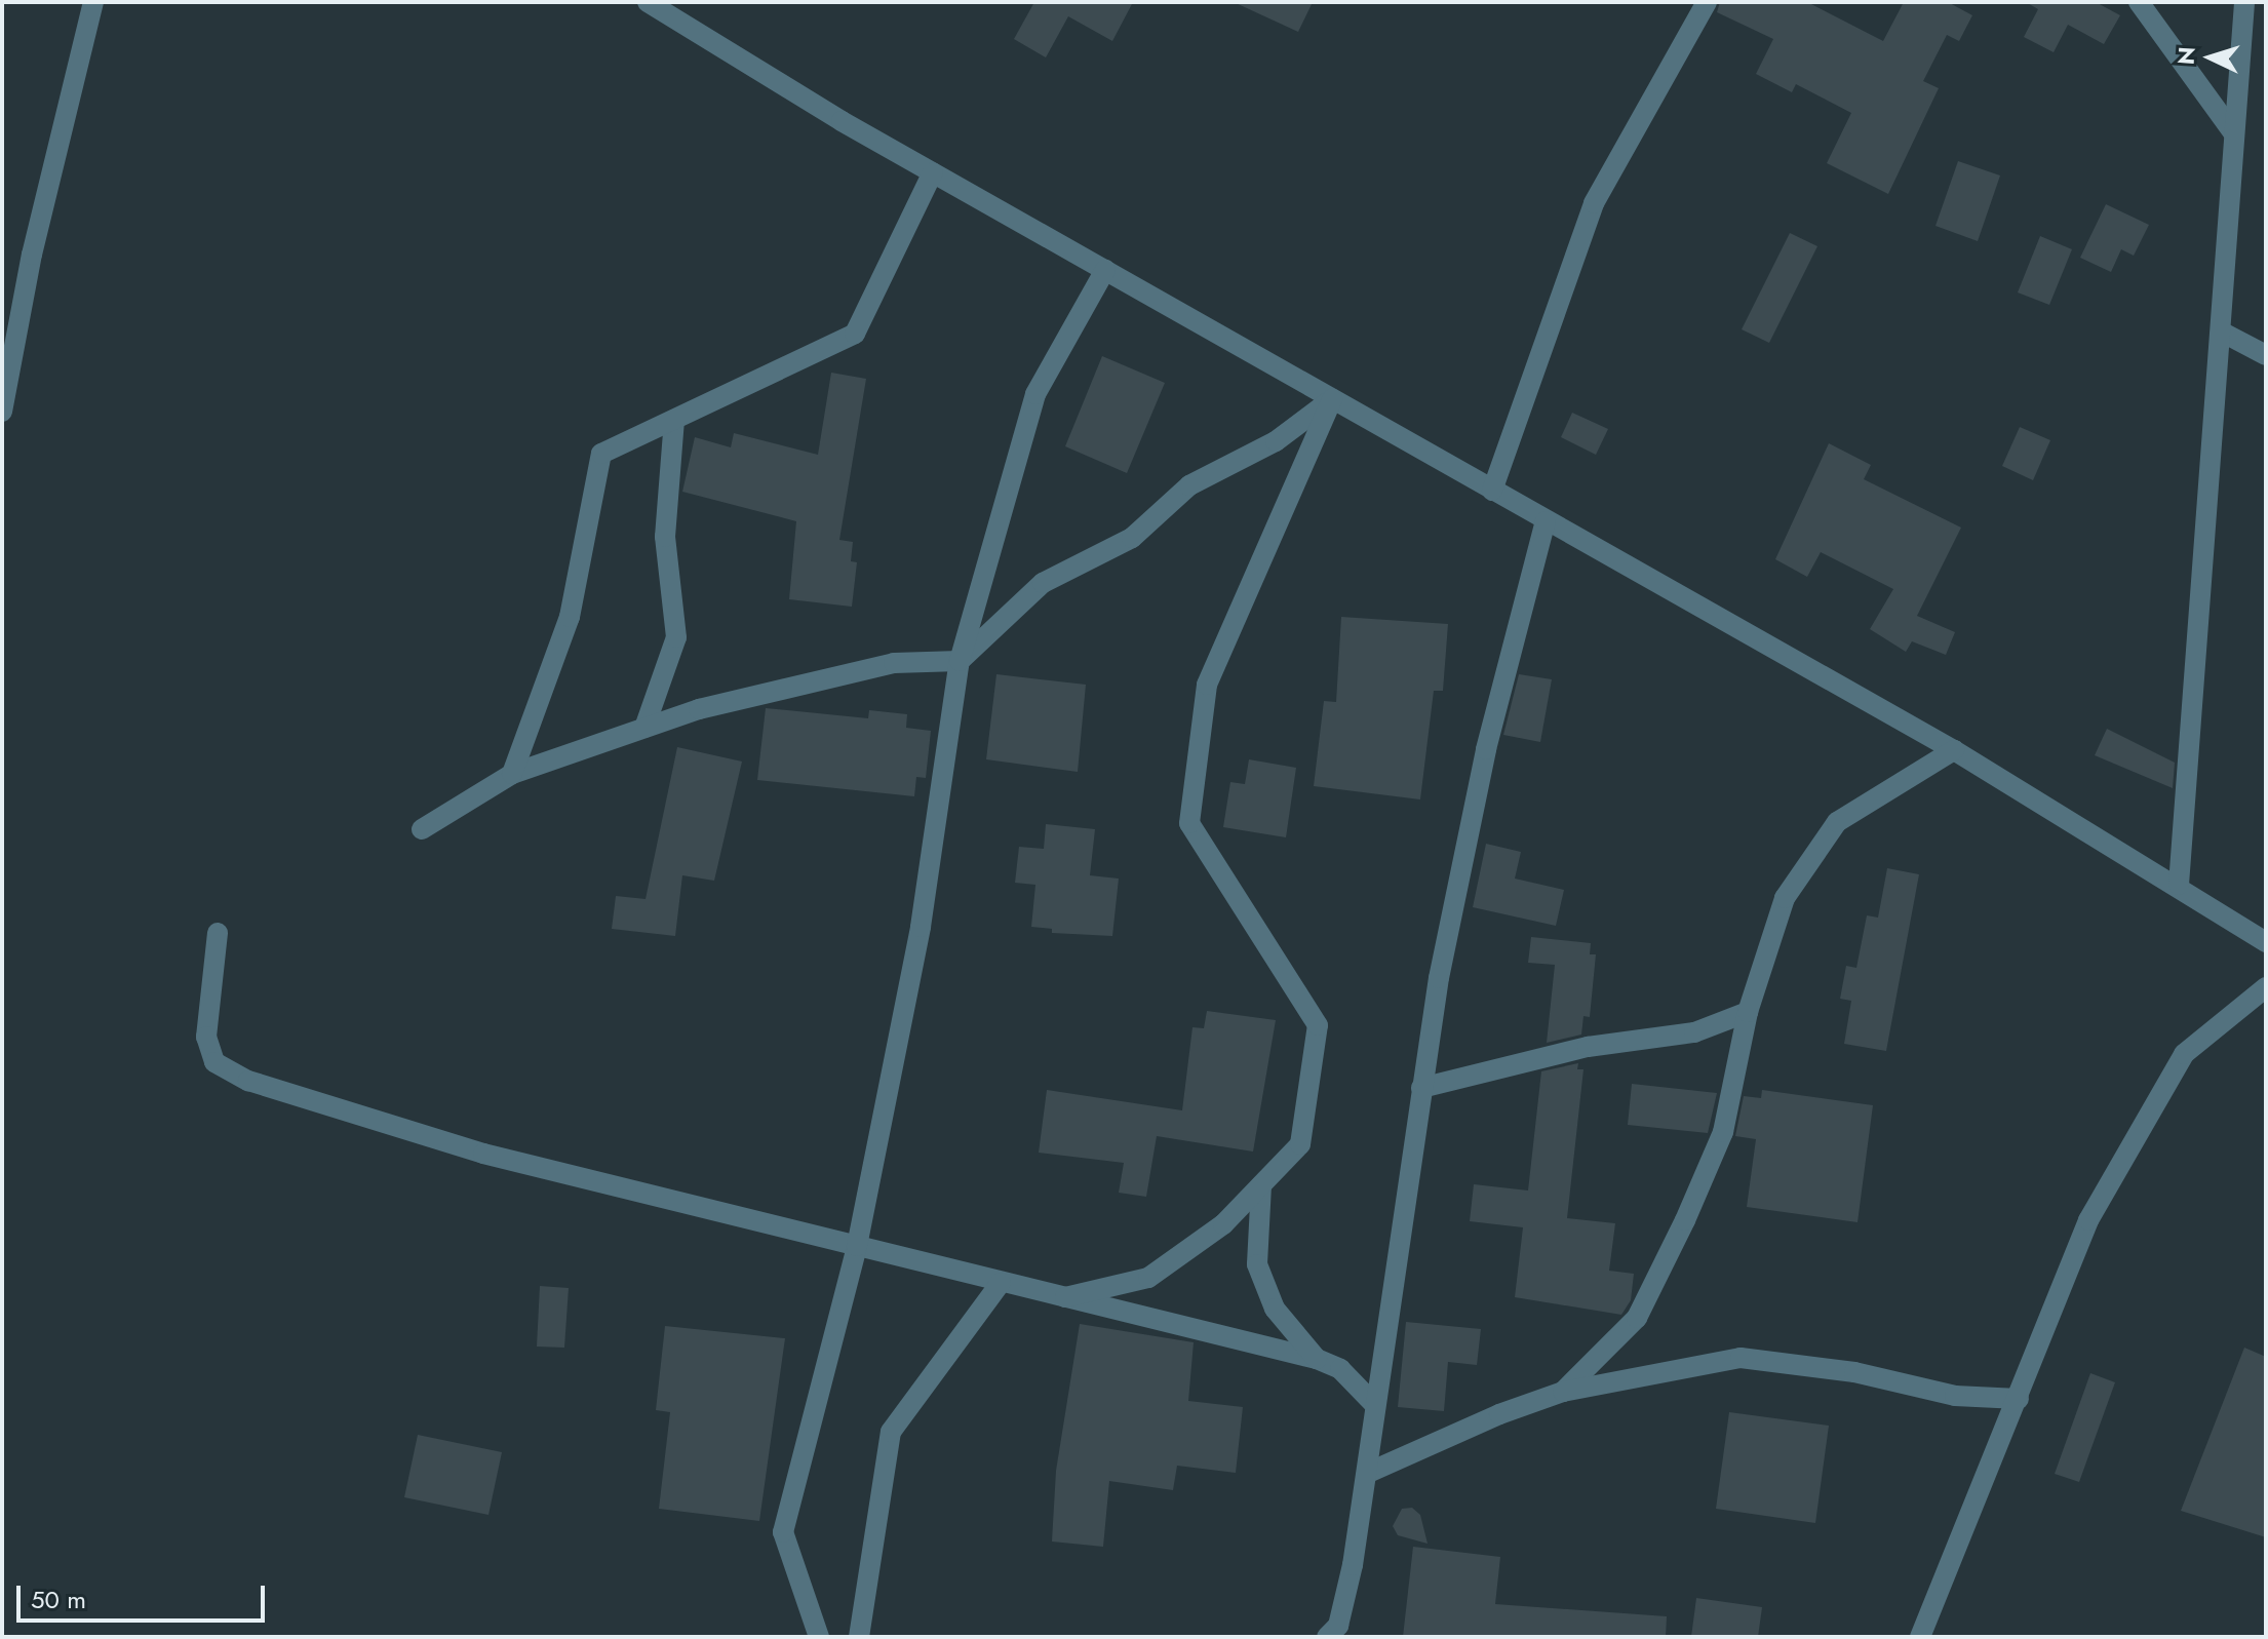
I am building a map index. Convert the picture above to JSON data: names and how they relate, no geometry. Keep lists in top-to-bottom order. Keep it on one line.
{"scale_bar":"50 m","north":"left"}
